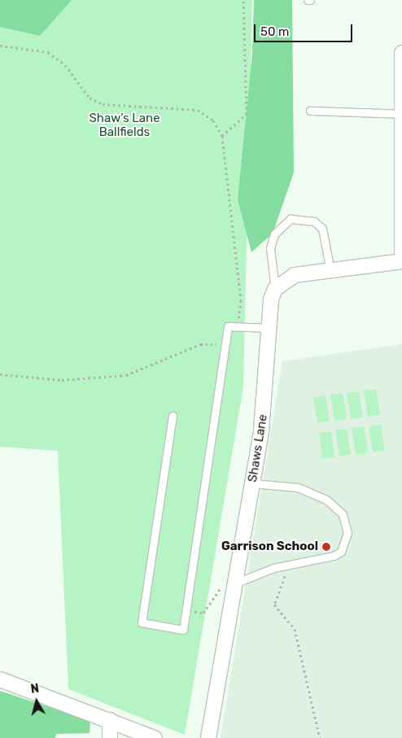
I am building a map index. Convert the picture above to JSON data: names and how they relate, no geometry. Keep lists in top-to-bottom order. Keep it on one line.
{"streets":{"street":["Shaws Lane"]},"parks":["Shaw’s Lane Ballfields"],"places":["Garrison School"],"scale_bar":"50 m","north":"top"}
